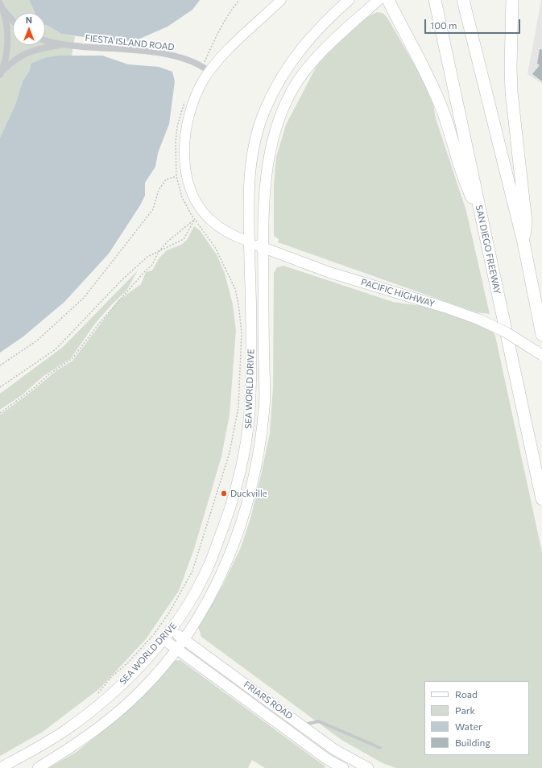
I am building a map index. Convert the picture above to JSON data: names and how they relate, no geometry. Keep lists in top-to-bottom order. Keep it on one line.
{"streets":{"highway":["SAN DIEGO FREEWAY"],"main road":["PACIFIC HIGHWAY","SEA WORLD DRIVE","FRIARS ROAD"],"street":["FIESTA ISLAND ROAD"]},"crossings":[["PACIFIC HIGHWAY","SEA WORLD DRIVE"],["SEA WORLD DRIVE","FRIARS ROAD"]],"places":["Duckville"],"legend":["Road","Park","Water","Building"],"scale_bar":"100 m","north":"top"}
